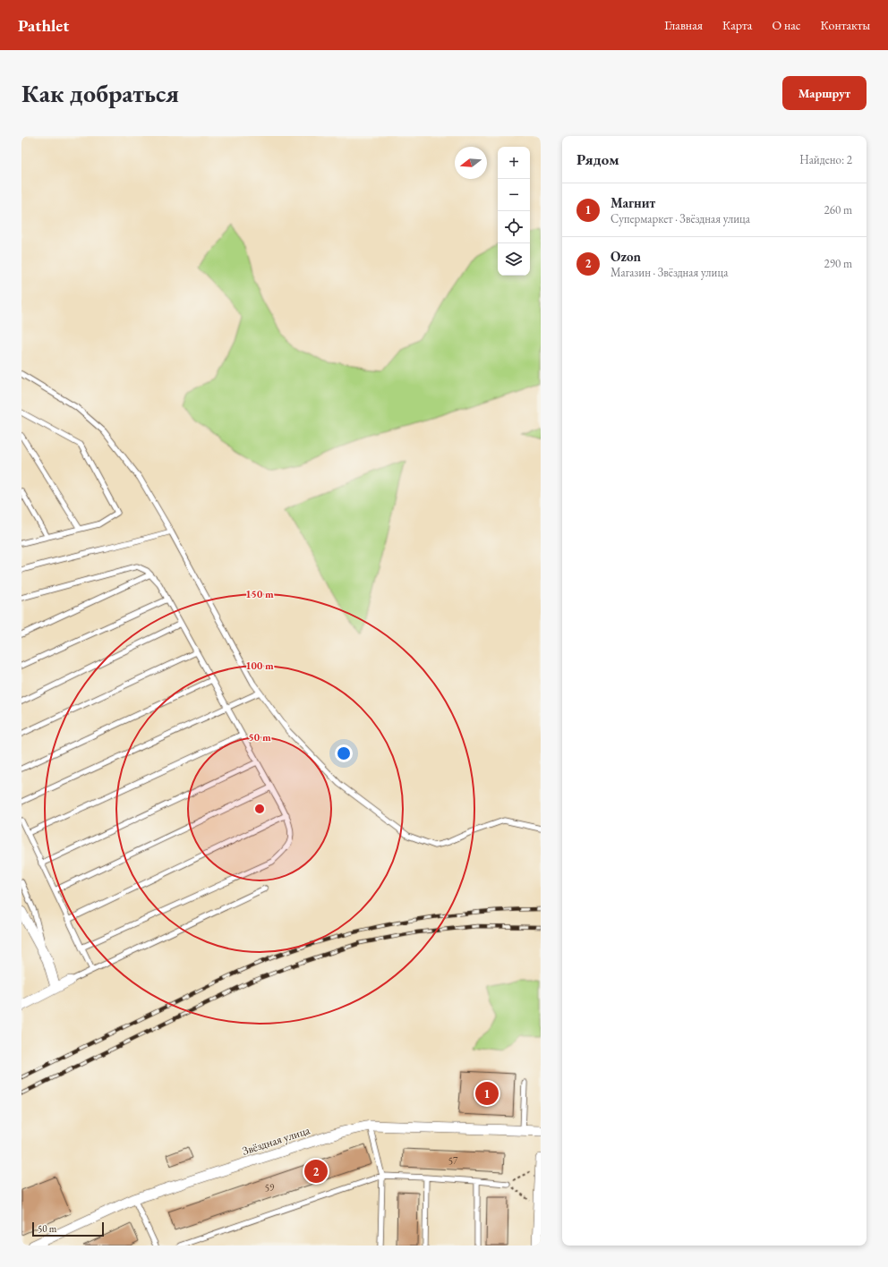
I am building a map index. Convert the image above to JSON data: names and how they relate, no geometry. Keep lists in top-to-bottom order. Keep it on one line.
{"streets":{"street":["Звёздная улица"]},"house_numbers":["57","59"],"scale_bar":"50 m","north":"left","page":{"header":"Pathlet","nav":["Главная","Карта","О нас","Контакты"],"buttons":"Маршрут","title":"Как добраться","heading":["Рядом","Найдено: 2"],"map_buttons":["+","−"],"list":[{"mark":"1","name":"Магнит","note":"Супермаркет · Звёздная улица","value":"260 m"},{"mark":"2","name":"Ozon","note":"Магазин · Звёздная улица","value":"290 m"}],"pins":["1","2"],"scale":"50 m"},"rings":["150 m","100 m","50 m"]}
